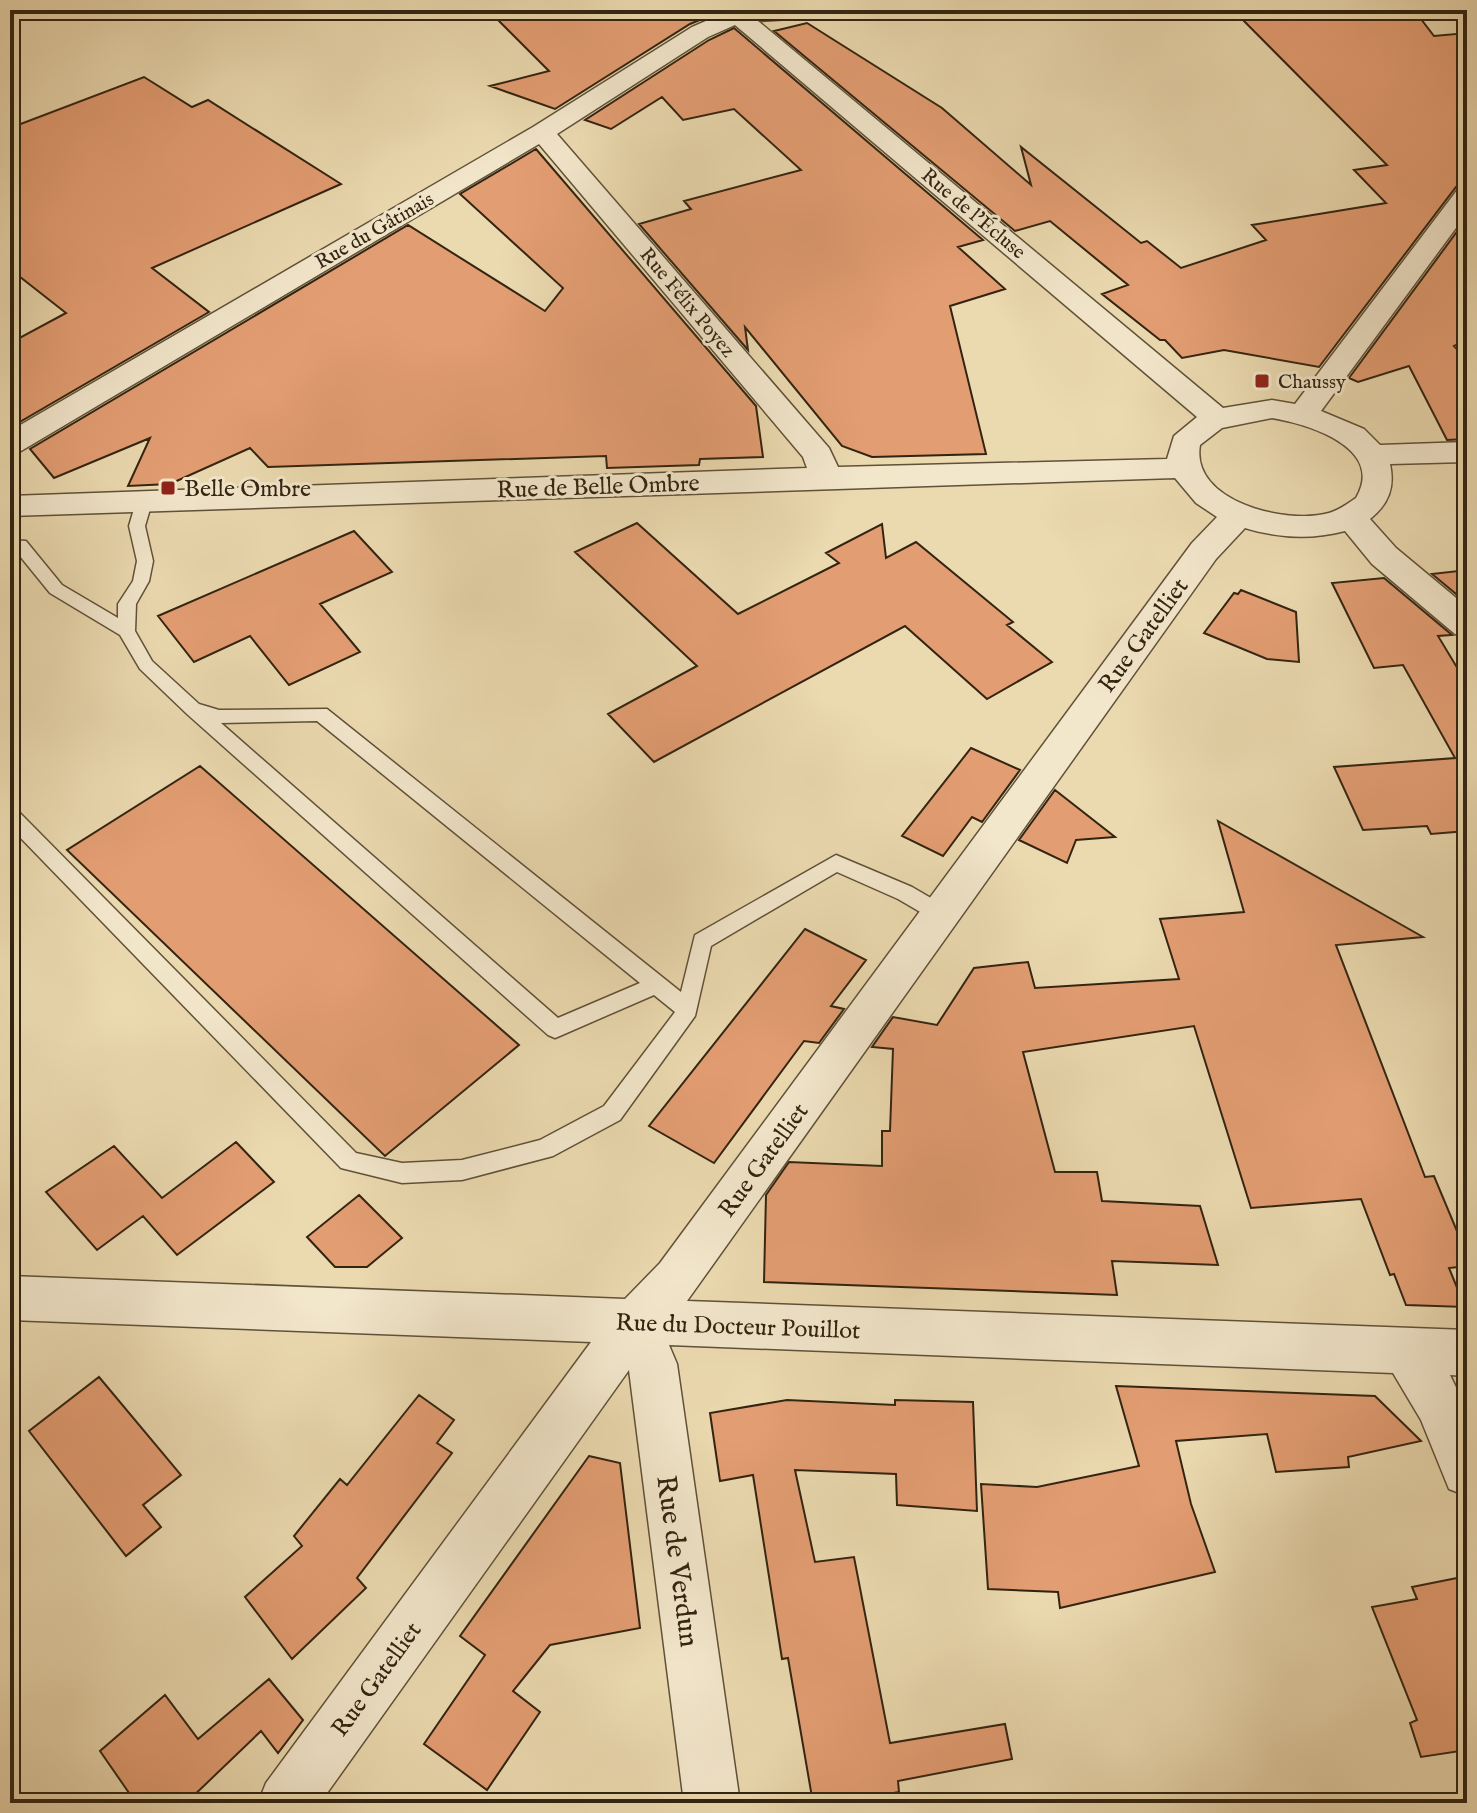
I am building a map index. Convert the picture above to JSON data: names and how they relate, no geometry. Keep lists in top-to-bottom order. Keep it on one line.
{"streets":{"street":["Rue de l'Écluse","Rue du Gâtinais","Rue Félix Poyez","Rue de Belle Ombre","Rue Gatelliet","Rue du Docteur Pouillot","Rue de Verdun"]},"crossings":[["Rue de l'Écluse","Rue du Gâtinais"],["Rue de l'Écluse","Rue de Belle Ombre"],["Rue de l'Écluse","Rue Gatelliet"],["Rue du Gâtinais","Rue Félix Poyez"],["Rue Félix Poyez","Rue de Belle Ombre"],["Rue de Belle Ombre","Rue Gatelliet"],["Rue Gatelliet","Rue du Docteur Pouillot"],["Rue Gatelliet","Rue de Verdun"],["Rue du Docteur Pouillot","Rue de Verdun"]],"places":{"transit":["Chaussy","Belle Ombre"]}}
